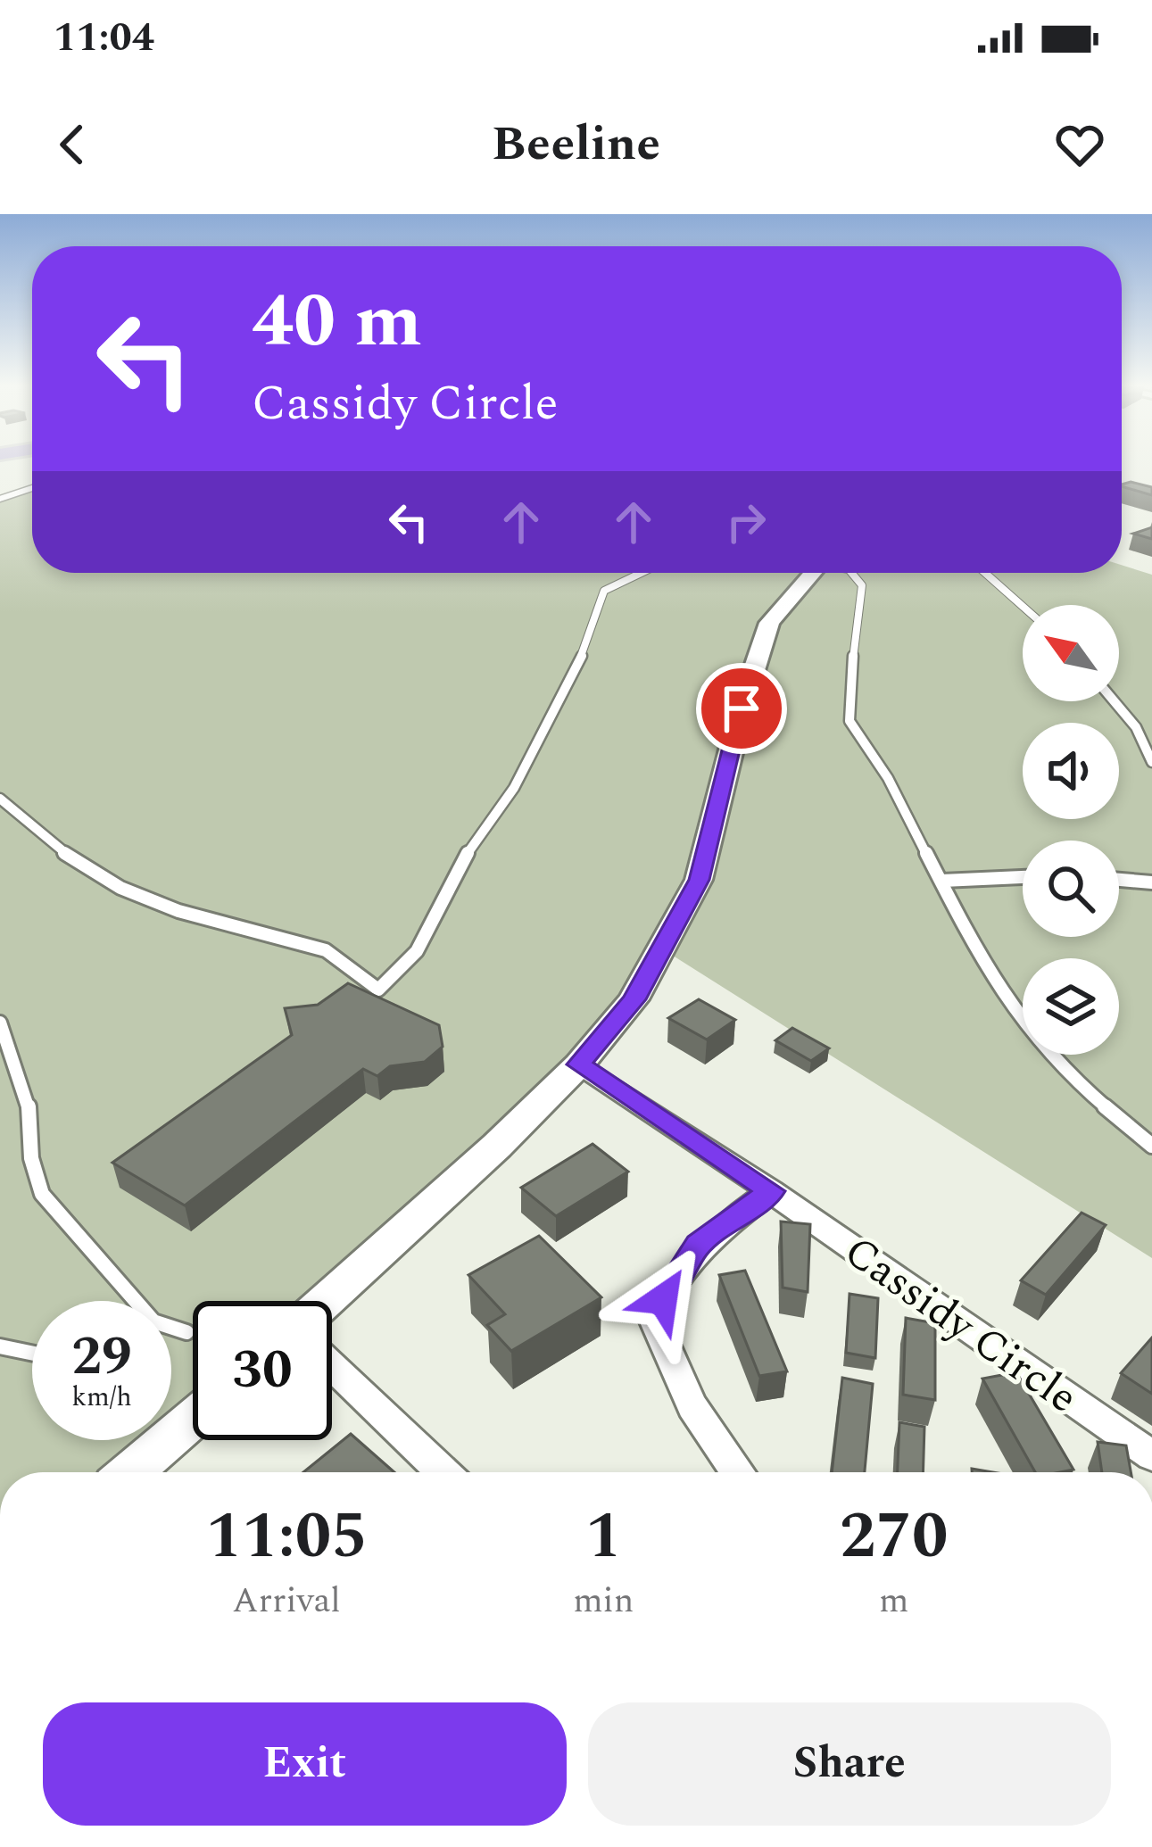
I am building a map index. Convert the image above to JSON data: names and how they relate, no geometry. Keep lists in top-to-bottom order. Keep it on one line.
{"streets":{"street":["Cassidy Circle"]},"north":"top left","page":{"status":"11:04","header":"Beeline","turn":["40 m","Cassidy Circle"],"speed":"29 km/h","limit":"30","eta":["11:05","Arrival","1","min","270","m"],"buttons":["Exit","Share"]}}
